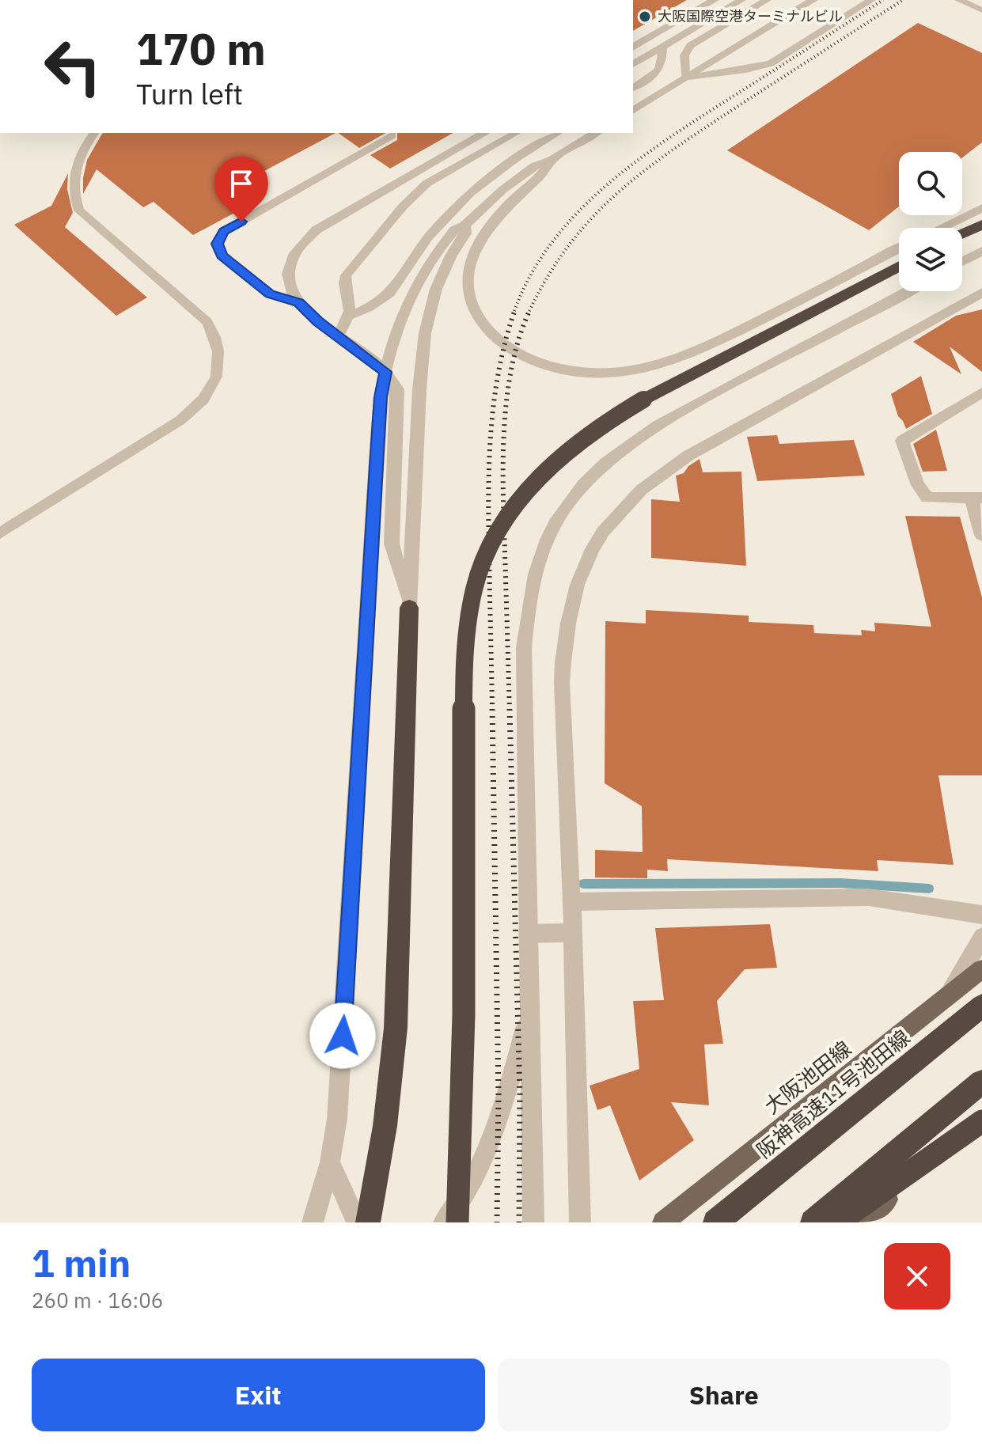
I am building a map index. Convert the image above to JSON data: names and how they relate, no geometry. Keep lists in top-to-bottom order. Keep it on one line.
{"streets":{"highway":["阪神高速11号池田線"],"main road":["大阪池田線"]},"places":["大阪国際空港ターミナルビル"],"page":{"turn":["170 m","Turn left"],"heading":["1 min","260 m · 16:06"],"buttons":["Exit","Share"]}}
